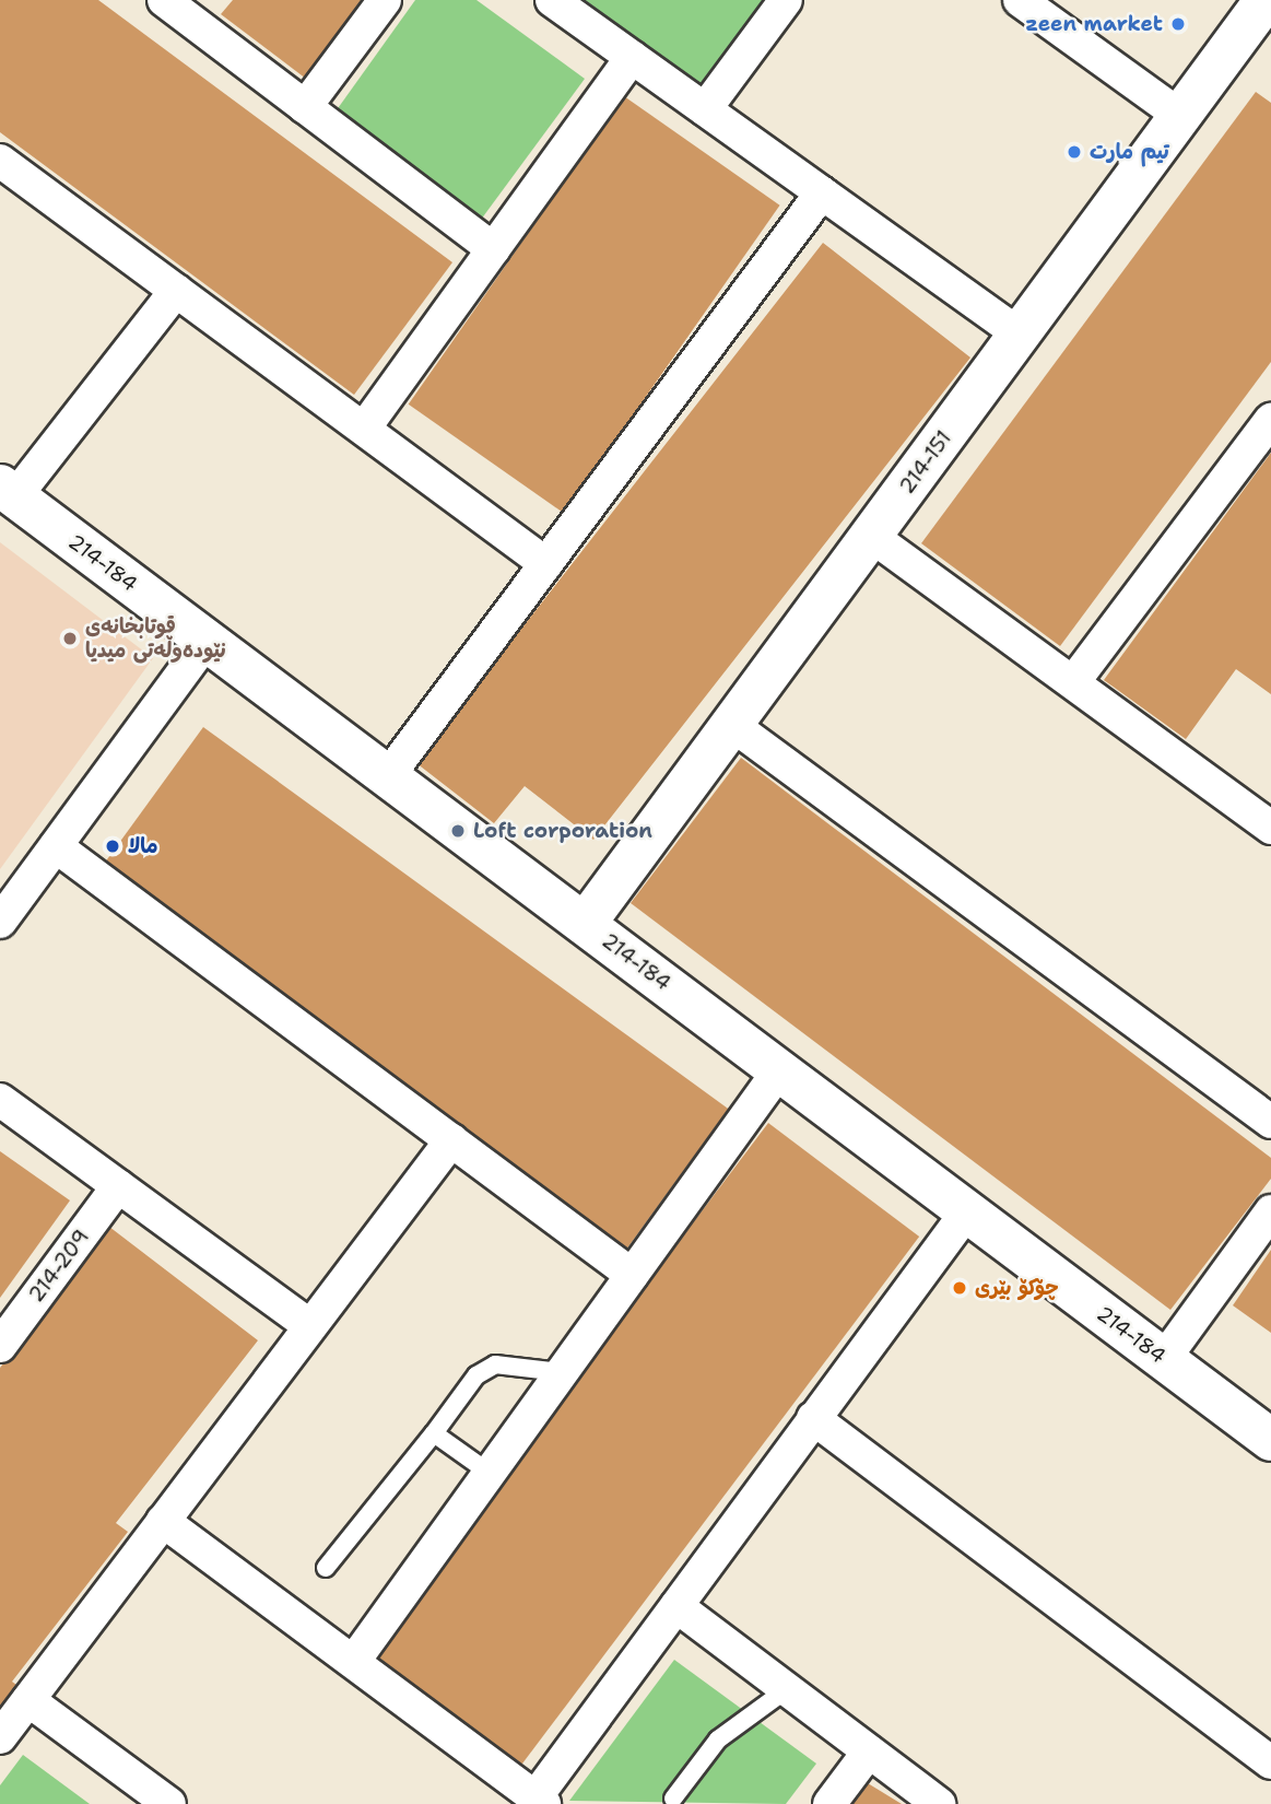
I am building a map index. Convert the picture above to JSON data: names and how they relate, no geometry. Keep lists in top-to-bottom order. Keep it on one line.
{"streets":{"street":["214-151","214-184","214-209"]},"crossings":[["214-151","214-184"]],"places":["zeen market","تيم مارت","قوتابخانەی نێودەوڵەتی میدیا","Loft corporation","مالا","چۆکۆ بێری"]}
